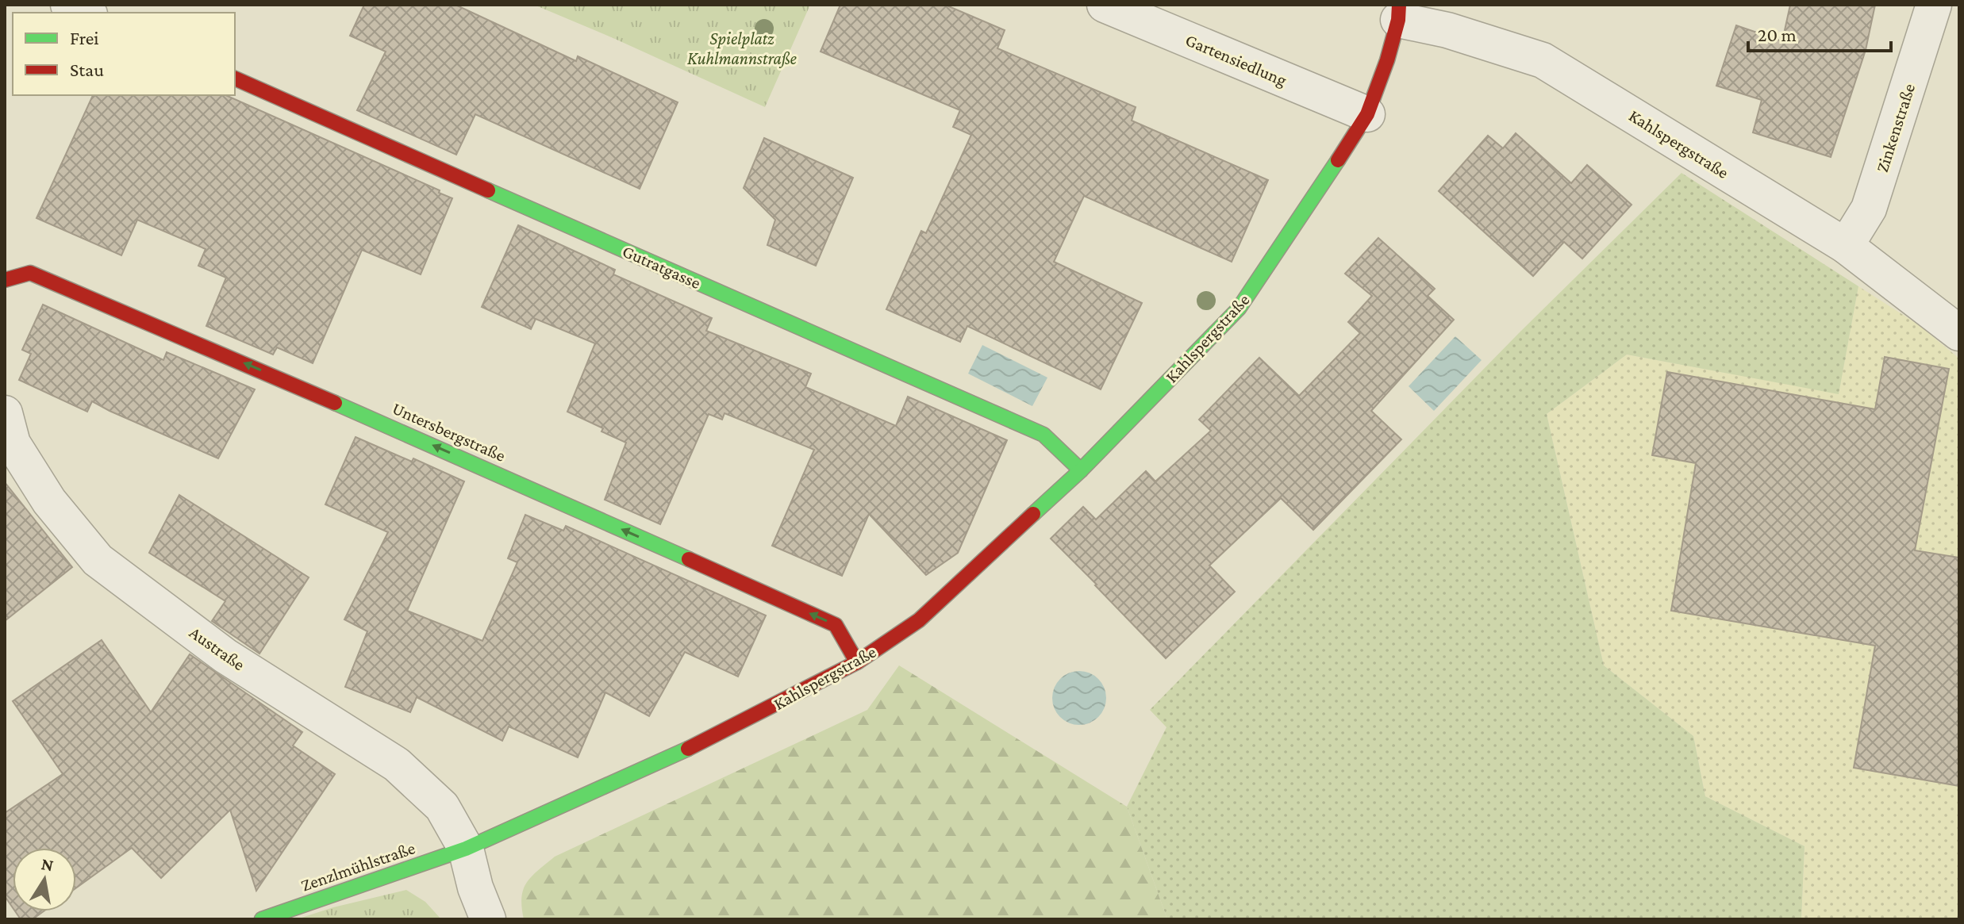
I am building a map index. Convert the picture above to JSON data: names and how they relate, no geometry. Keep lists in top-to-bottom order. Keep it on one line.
{"streets":{"street":["Gartensiedlung","Zinkenstraße","Kahlspergstraße","Gutratgasse","Untersbergstraße","Austraße","Zenzlmühlstraße"]},"crossings":[["Gartensiedlung","Kahlspergstraße"],["Zinkenstraße","Kahlspergstraße"],["Kahlspergstraße","Gutratgasse"],["Kahlspergstraße","Untersbergstraße"],["Kahlspergstraße","Austraße"],["Kahlspergstraße","Zenzlmühlstraße"],["Austraße","Zenzlmühlstraße"]],"one_way":["Untersbergstraße"],"parks":["Spielplatz Kuhlmannstraße"],"legend":["Frei","Stau"],"scale_bar":"20 m","north":"top"}
